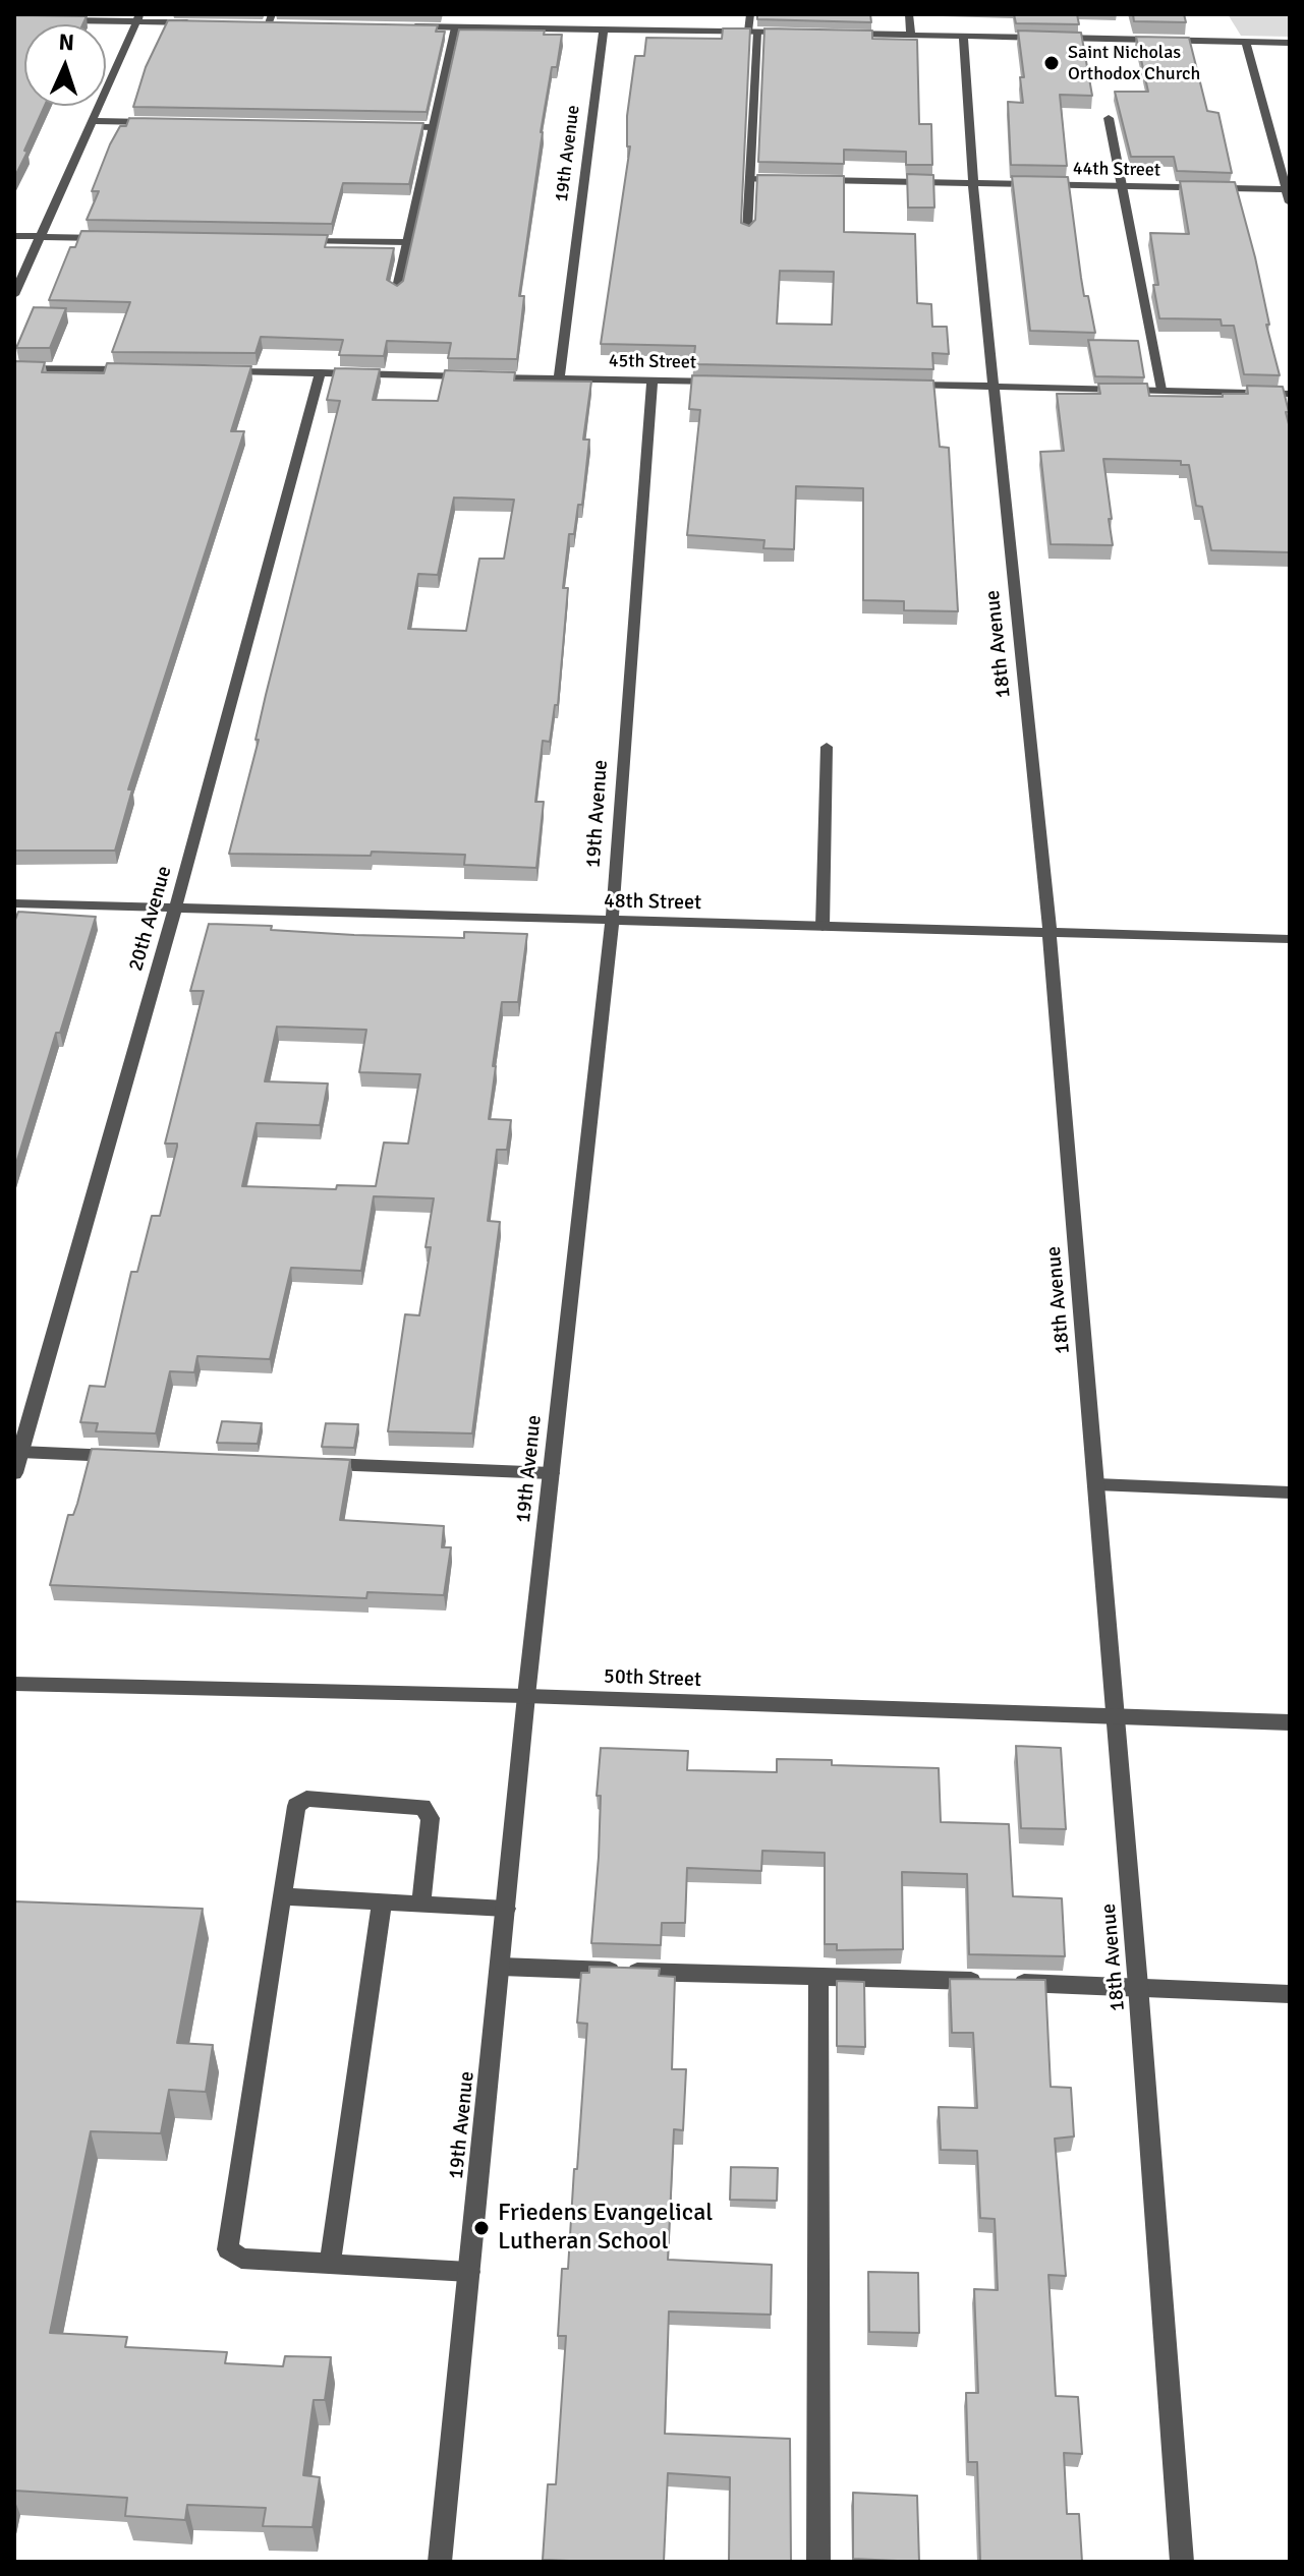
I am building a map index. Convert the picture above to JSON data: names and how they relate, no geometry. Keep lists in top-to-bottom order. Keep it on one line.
{"streets":{"street":["19th Avenue","44th Street","45th Street","18th Avenue","48th Street","20th Avenue","50th Street"]},"crossings":[["19th Avenue","45th Street"],["19th Avenue","48th Street"],["19th Avenue","50th Street"],["44th Street","18th Avenue"],["45th Street","20th Avenue"],["18th Avenue","48th Street"],["18th Avenue","50th Street"],["48th Street","20th Avenue"]],"places":["Saint Nicholas Orthodox Church","Friedens Evangelical Lutheran School"],"north":"top"}
